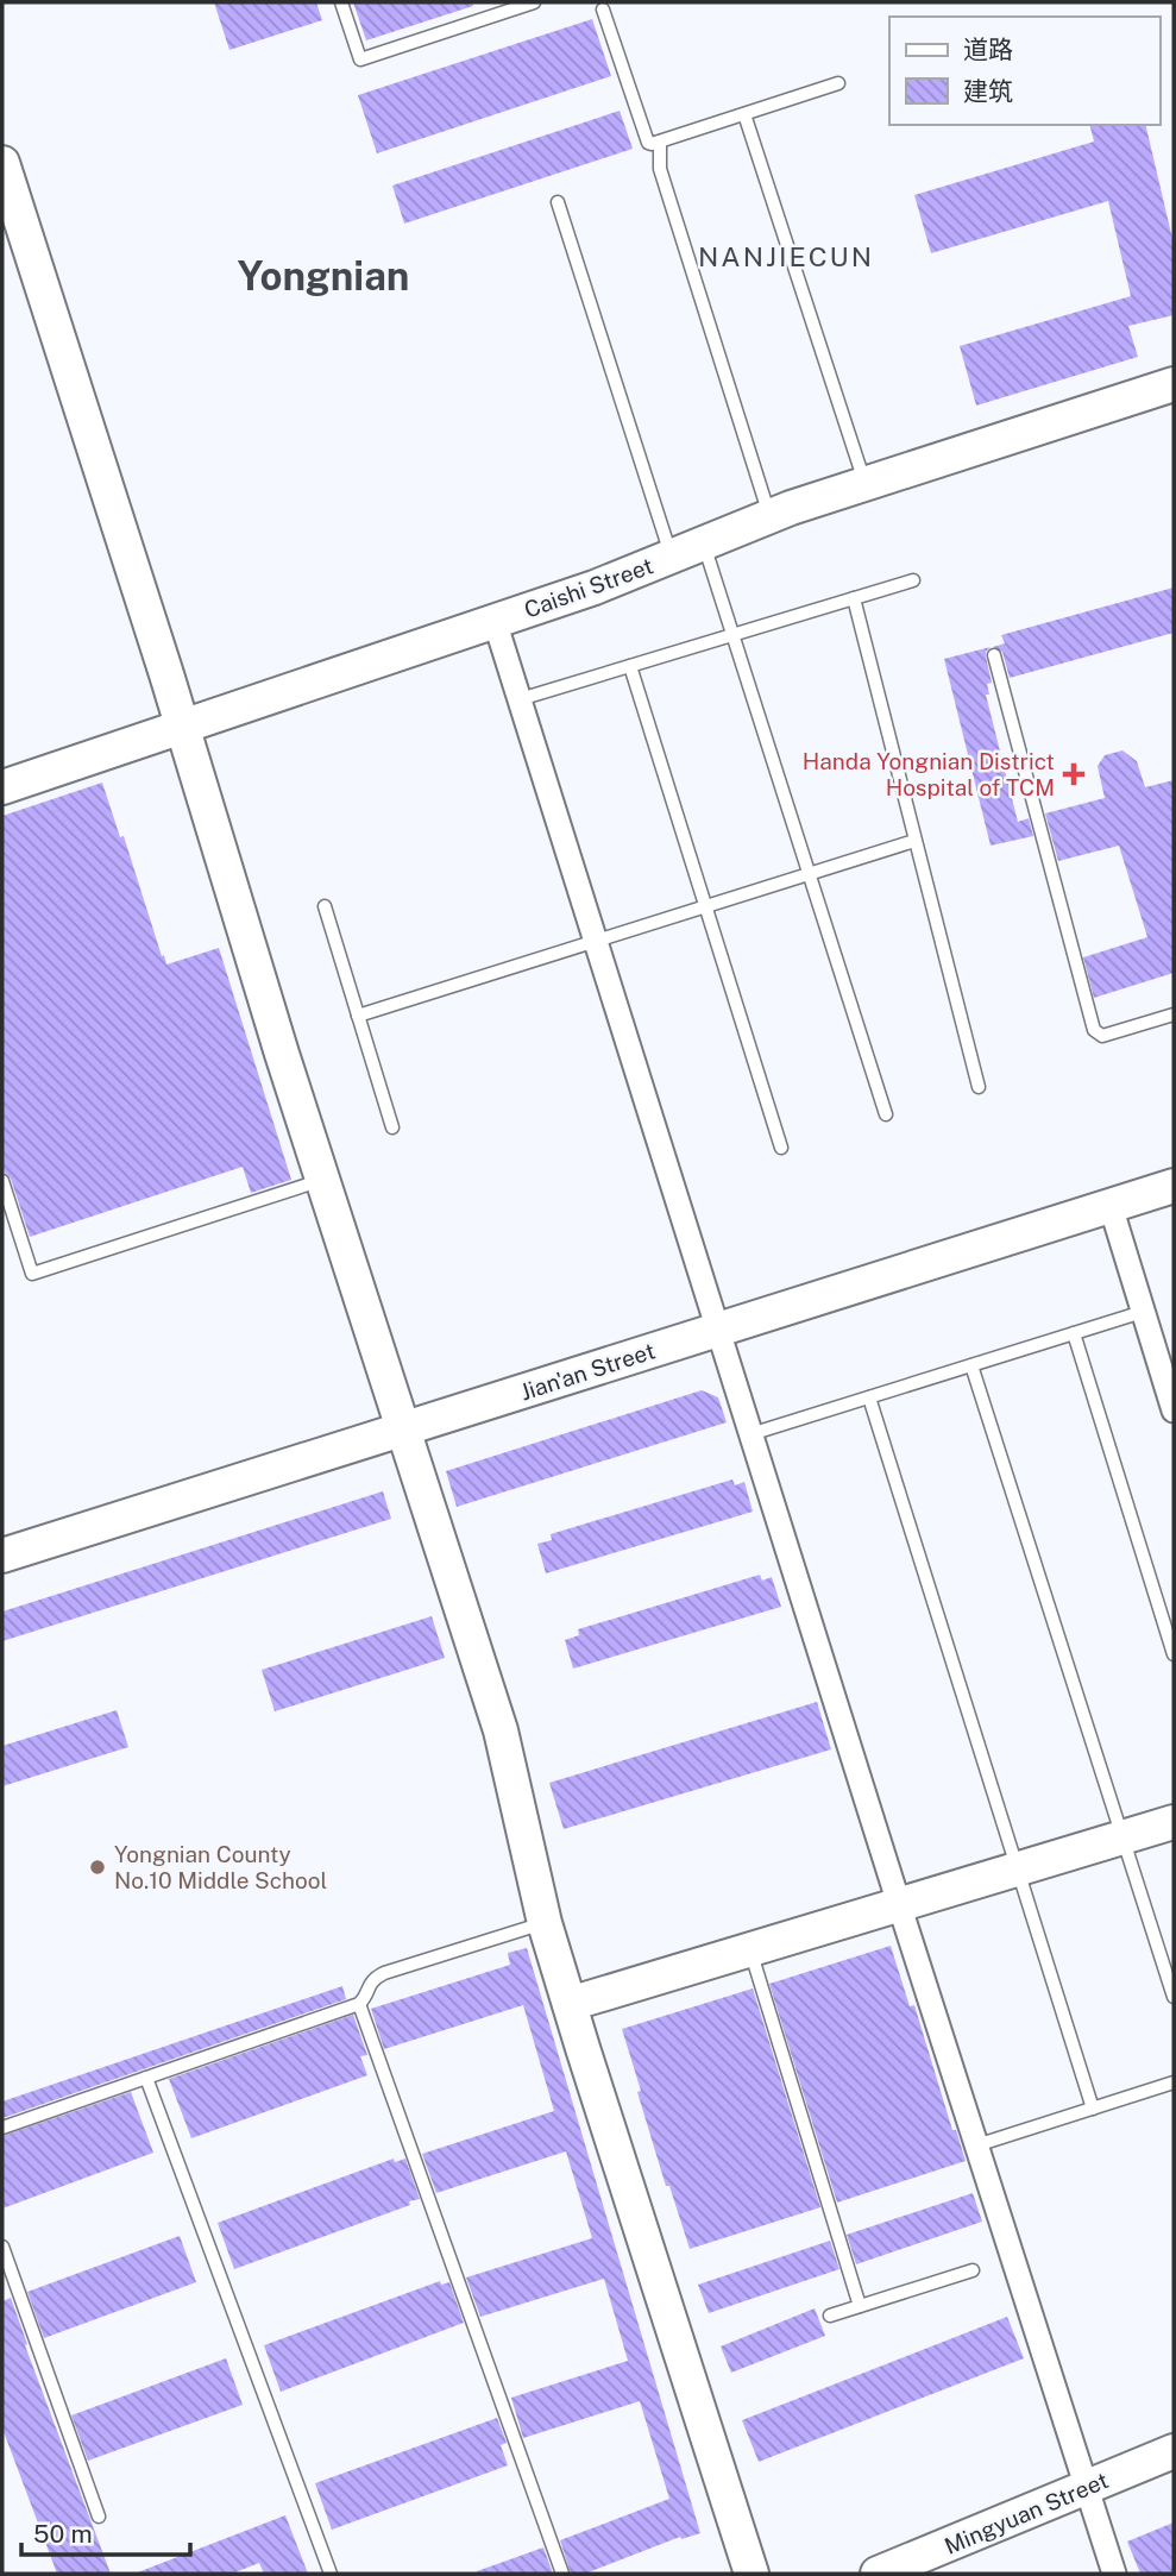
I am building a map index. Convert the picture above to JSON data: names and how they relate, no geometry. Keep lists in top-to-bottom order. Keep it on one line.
{"streets":{"street":["Caishi Street","Jian'an Street","Mingyuan Street"]},"districts":["NANJIECUN","Yongnian"],"places":{"health":["Handa Yongnian District Hospital of TCM"],"other":["Yongnian County No.10 Middle School"]},"legend":["道路","建筑"],"scale_bar":"50 m"}
